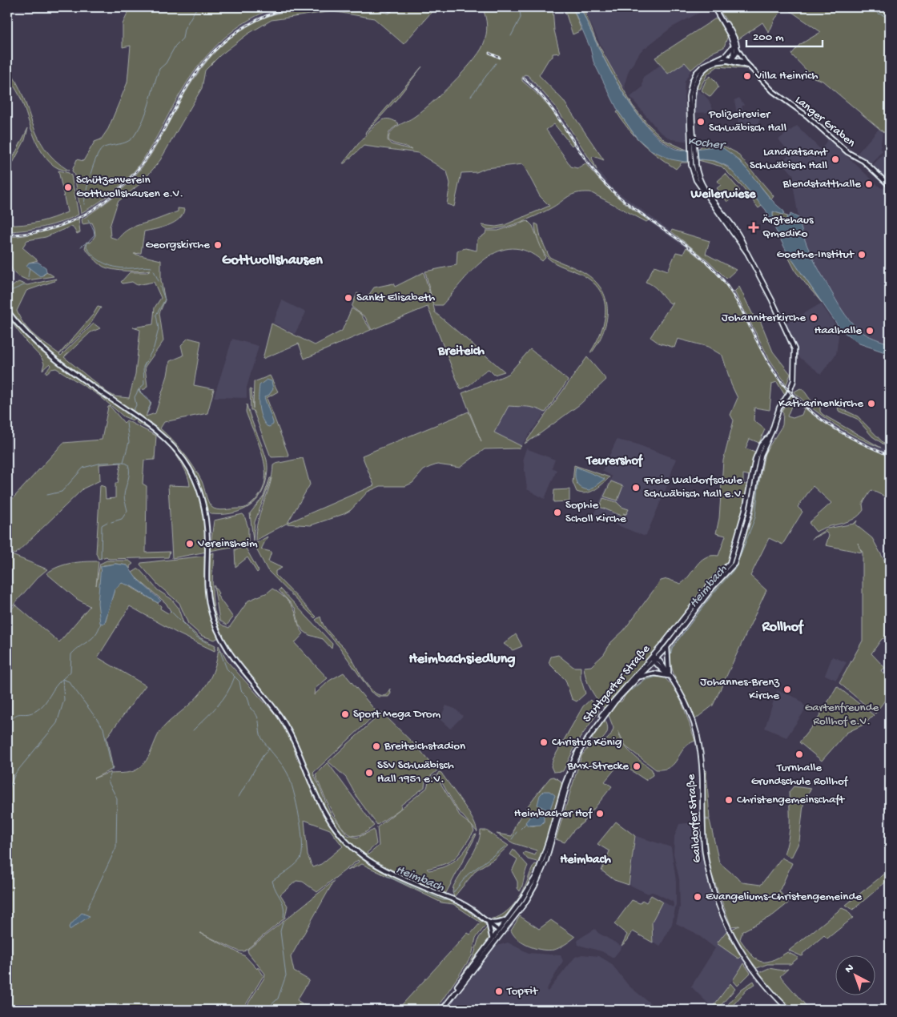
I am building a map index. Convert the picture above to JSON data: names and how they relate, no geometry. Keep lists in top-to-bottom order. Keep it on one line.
{"streets":{"main road":["Langer Graben","Stuttgarter Straße","Gaildorfer Straße"]},"crossings":[["Stuttgarter Straße","Gaildorfer Straße"]],"districts":["Weilerwiese","Gottwollshausen","Breiteich","Teurershof","Rollhof","Heimbachsiedlung","Heimbach"],"water":["Kocher","Heimbach"],"parks":["Gartenfreunde Rollhof e.V."],"places":{"other":["Villa Heinrich","Polizeirevier Schwäbisch Hall","Landratsamt Schwäbisch Hall","Blendstatthalle","Schützenverein Gottwollshausen e.V.","Georgskirche","Goethe-Institut","Sankt Elisabeth","Johanniterkirche","Haalhalle","Katharinenkirche","Freie Waldorfschule Schwäbisch Hall e.V.","Sophie Scholl Kirche","Vereinsheim","Johannes-Brenz Kirche","Sport Mega Drom","Christus König","Breiteichstadion","Turnhalle Grundschule Rollhof","BMX-Strecke","SSV Schwäbisch Hall 1951 e.V.","Christengemeinschaft","Heimbacher Hof","Evangeliums-Christengemeinde","TopFit"],"health":["Ärztehaus QmediKo"]},"scale_bar":"200 m","north":"top left"}
